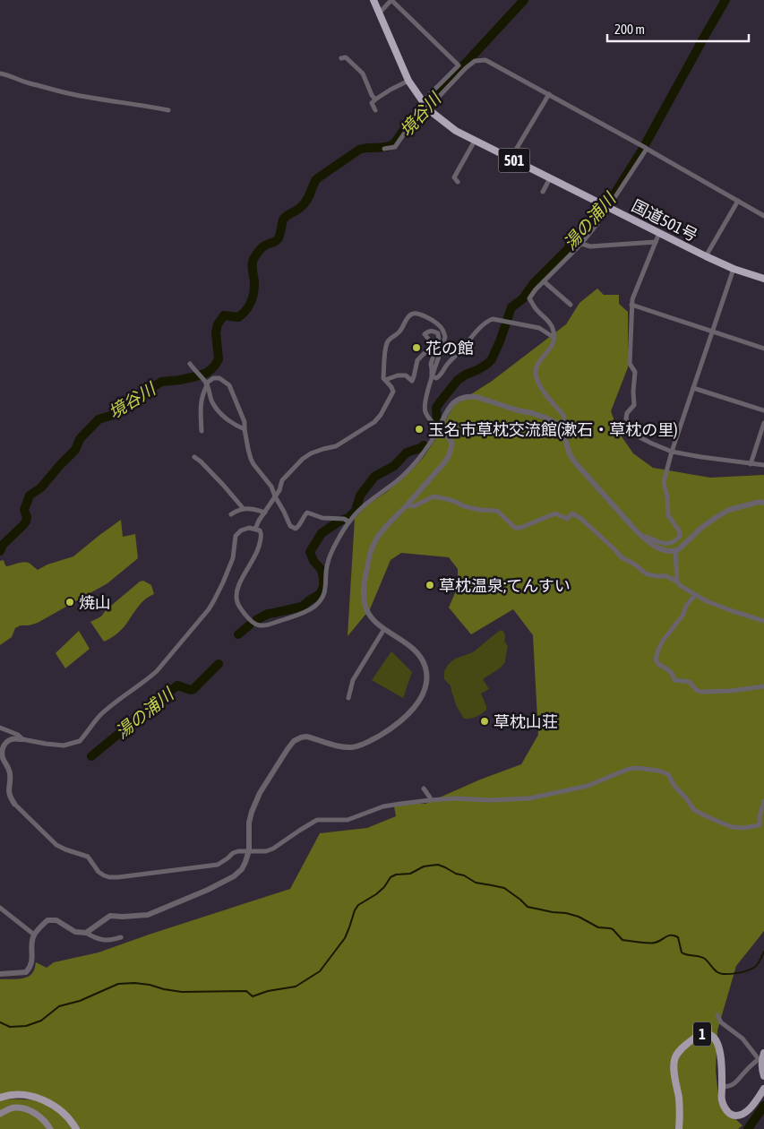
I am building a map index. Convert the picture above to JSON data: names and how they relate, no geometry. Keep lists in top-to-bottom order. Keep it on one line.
{"streets":{"highway":["501","国道501号"],"main road":["1"]},"water":["境谷川","湯の浦川"],"places":["花の館","玉名市草枕交流館(漱石・草枕の里)","草枕温泉;てんすい","焼山","草枕山荘"],"scale_bar":"200 m"}
